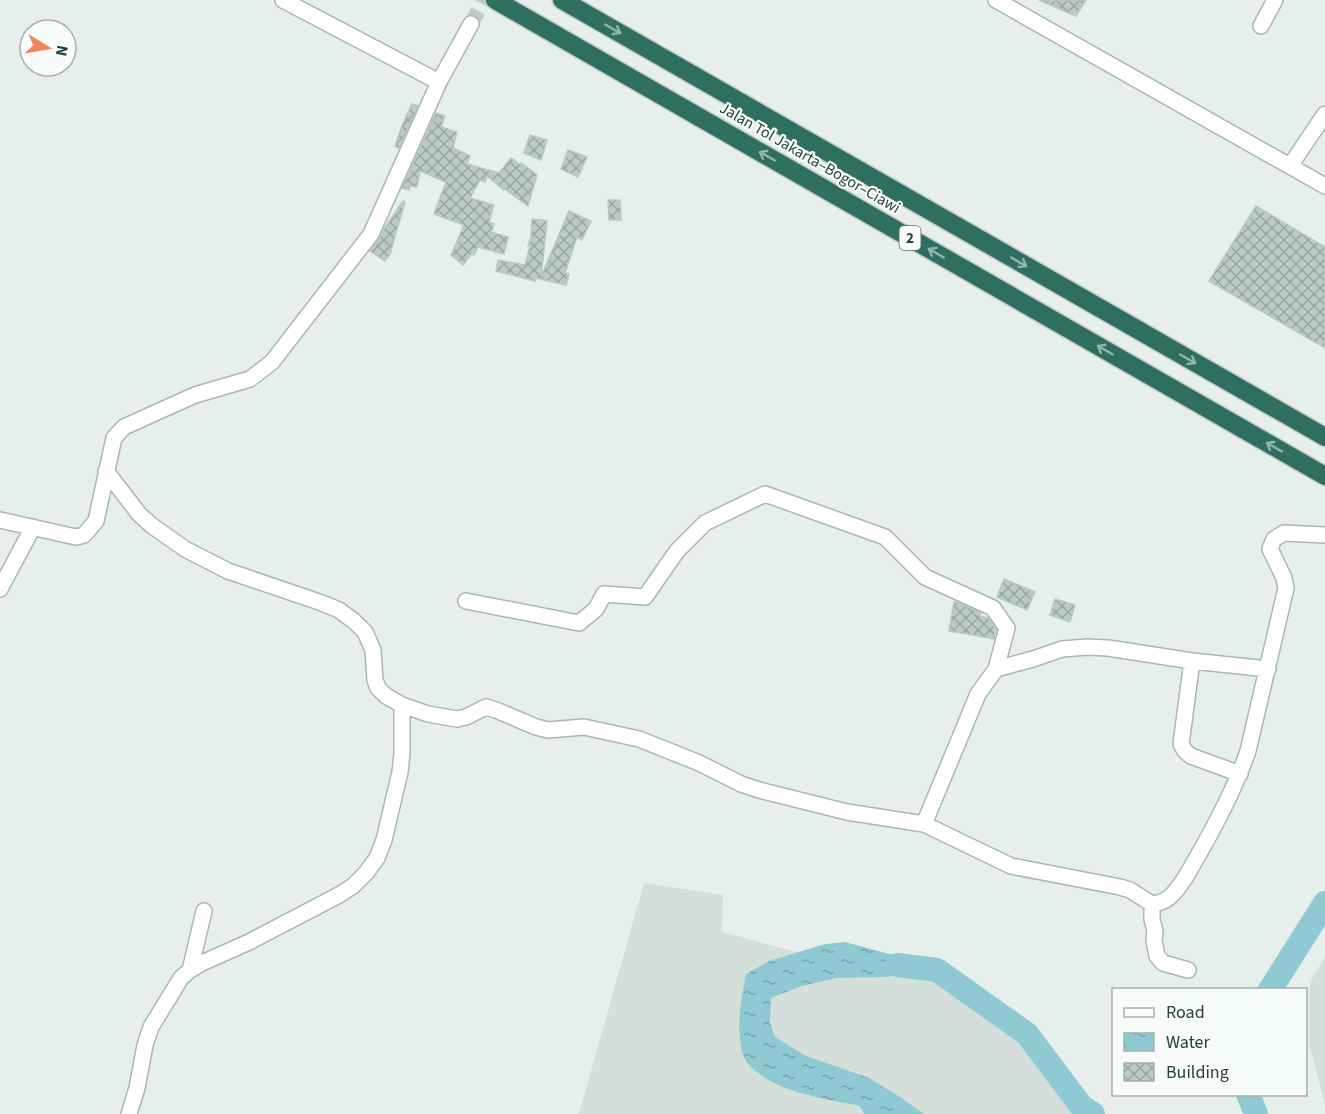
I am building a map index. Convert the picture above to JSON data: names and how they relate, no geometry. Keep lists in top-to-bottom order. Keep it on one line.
{"streets":{"highway":["Jalan Tol Jakarta–Bogor–Ciawi","2"]},"legend":["Road","Water","Building"],"north":"right"}
